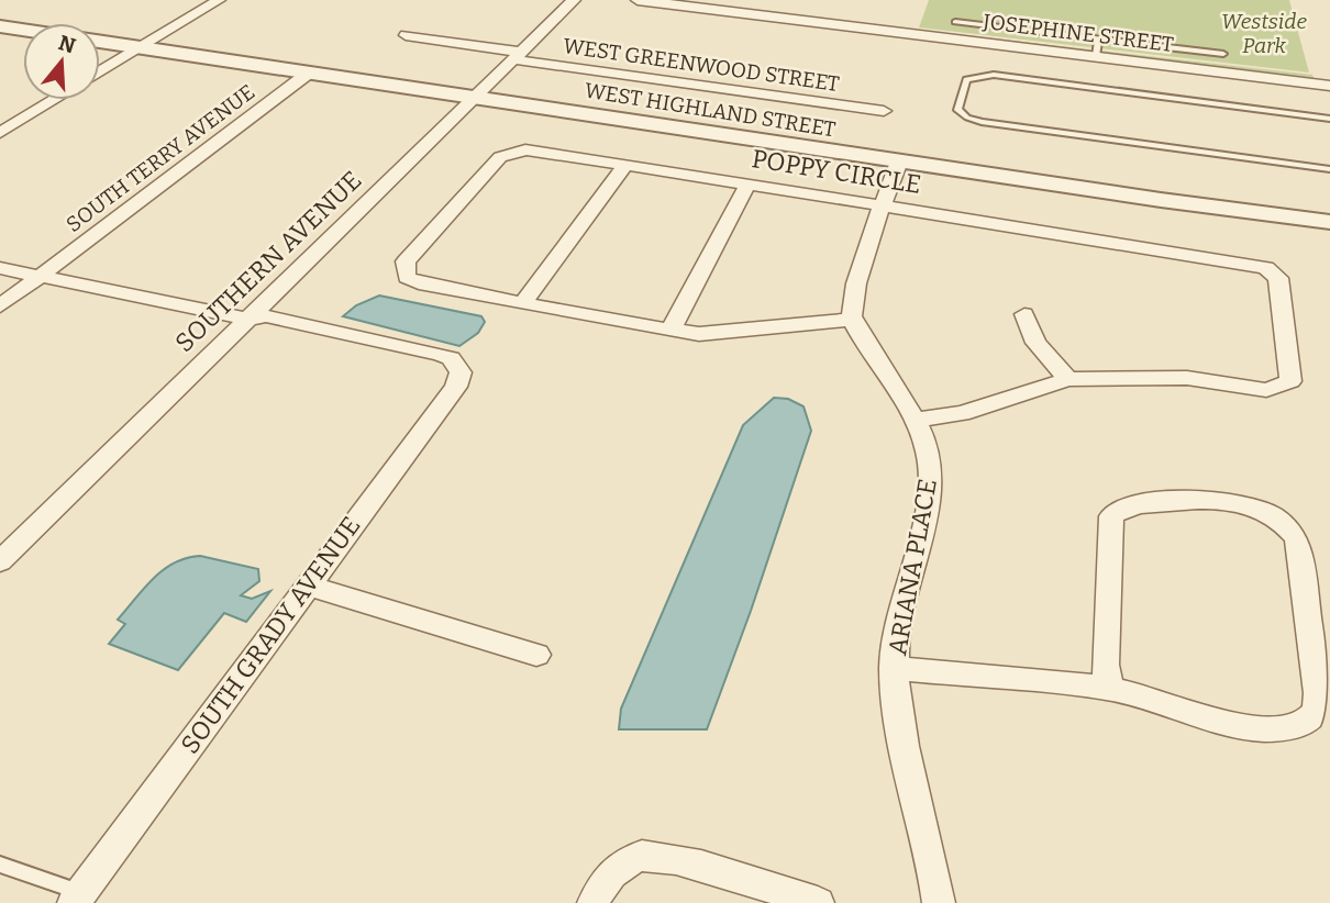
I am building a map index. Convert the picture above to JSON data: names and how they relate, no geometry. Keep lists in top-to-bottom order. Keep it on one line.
{"streets":{"street":["JOSEPHINE STREET","WEST GREENWOOD STREET","WEST HIGHLAND STREET","SOUTH TERRY AVENUE","POPPY CIRCLE","SOUTHERN AVENUE","ARIANA PLACE","SOUTH GRADY AVENUE"]},"crossings":[["WEST GREENWOOD STREET","SOUTHERN AVENUE"],["WEST HIGHLAND STREET","SOUTH TERRY AVENUE"],["WEST HIGHLAND STREET","SOUTHERN AVENUE"],["POPPY CIRCLE","ARIANA PLACE"],["SOUTHERN AVENUE","SOUTH GRADY AVENUE"]],"parks":["Westside Park"],"north":"top"}
